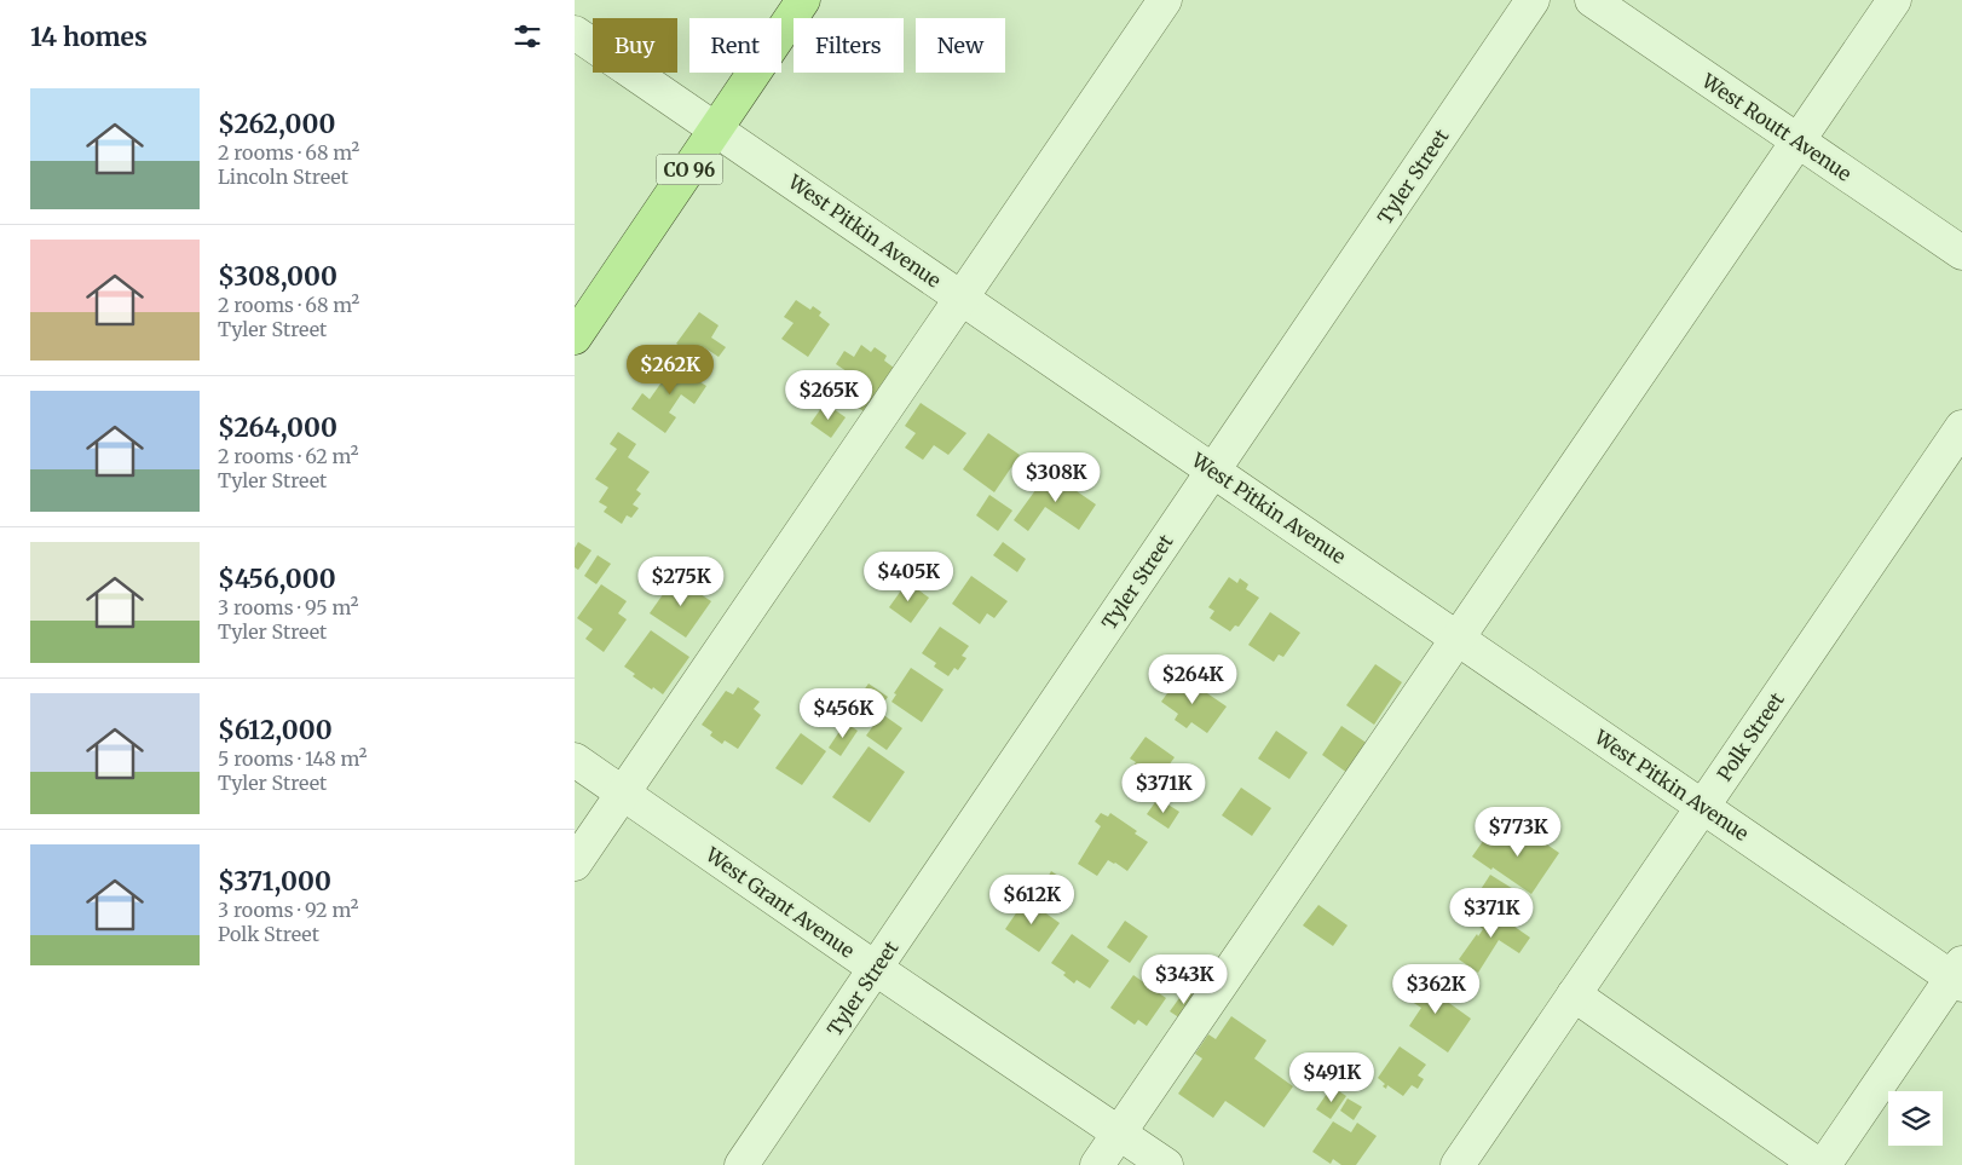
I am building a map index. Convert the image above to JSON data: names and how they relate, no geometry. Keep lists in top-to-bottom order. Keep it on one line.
{"streets":{"main road":["CO 96"],"street":["West Routt Avenue","Tyler Street","West Pitkin Avenue","Polk Street","West Grant Avenue"]},"crossings":[["CO 96","West Pitkin Avenue"],["Tyler Street","West Pitkin Avenue"],["Tyler Street","West Grant Avenue"],["West Pitkin Avenue","Polk Street"]],"page":{"heading":"14 homes","chip":["Buy","Rent","Filters","New"],"list":[{"name":"$262,000","note":"2 rooms · 68 m² · Lincoln Street"},{"name":"$308,000","note":"2 rooms · 68 m² · Tyler Street"},{"name":"$264,000","note":"2 rooms · 62 m² · Tyler Street"},{"name":"$456,000","note":"3 rooms · 95 m² · Tyler Street"},{"name":"$612,000","note":"5 rooms · 148 m² · Tyler Street"},{"name":"$371,000","note":"3 rooms · 92 m² · Polk Street"}],"price":["$262K","$265K","$308K","$405K","$275K","$264K","$456K","$371K","$773K","$612K","$371K","$343K","$362K","$491K"]}}
